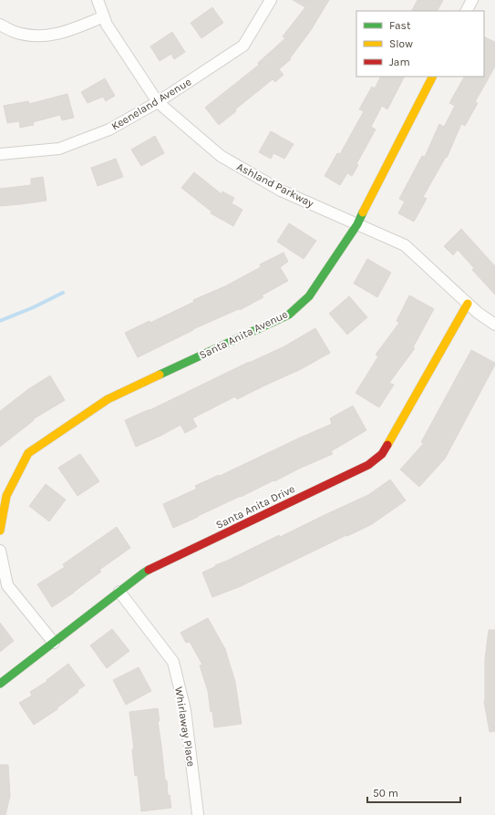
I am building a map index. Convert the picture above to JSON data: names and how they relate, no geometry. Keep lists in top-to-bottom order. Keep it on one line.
{"streets":{"street":["Keeneland Avenue","Ashland Parkway","Santa Anita Avenue","Santa Anita Drive","Whirlaway Place"]},"crossings":[["Keeneland Avenue","Ashland Parkway"],["Ashland Parkway","Santa Anita Avenue"],["Ashland Parkway","Santa Anita Drive"],["Santa Anita Drive","Whirlaway Place"]],"legend":["Fast","Slow","Jam"],"scale_bar":"50 m"}
